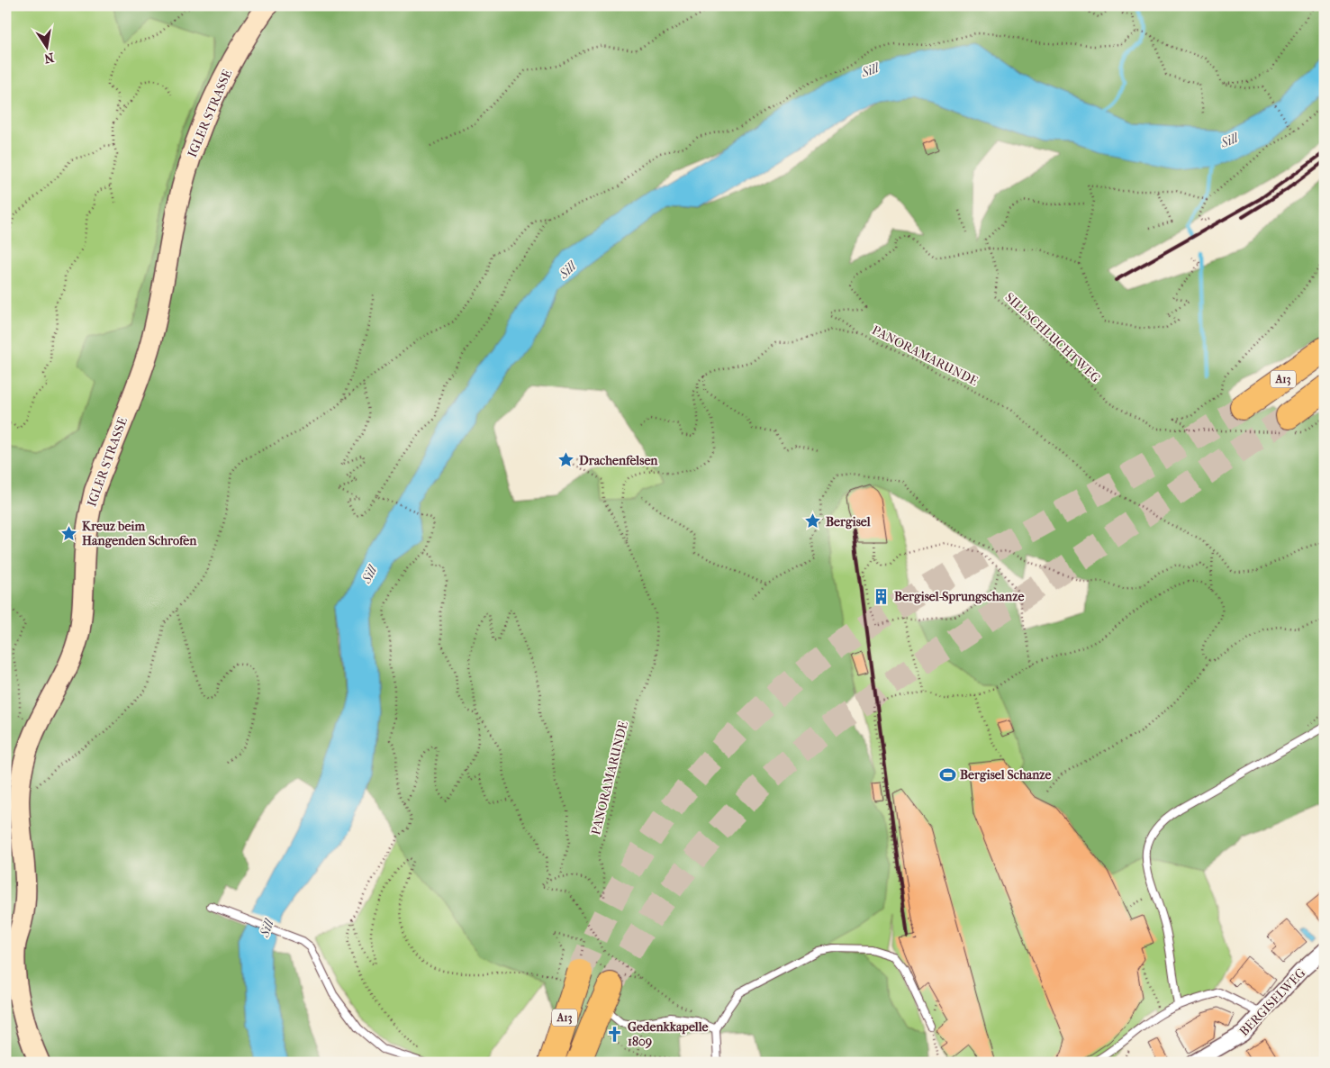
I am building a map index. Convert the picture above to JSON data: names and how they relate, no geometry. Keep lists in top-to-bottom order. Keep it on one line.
{"streets":{"highway":["A13"],"main road":["IGLER STRASSE"],"street":["BERGISELWEG"],"path":["SILLSCHLUCHTWEG","PANORAMARUNDE"]},"water":["Sill"],"places":{"place":["Drachenfelsen","Bergisel","Kreuz beim Hangenden Schrofen"],"building":["Bergisel-Sprungschanze"],"sports":["Bergisel Schanze"],"church":["Gedenkkapelle 1809"]},"north":"bottom"}
